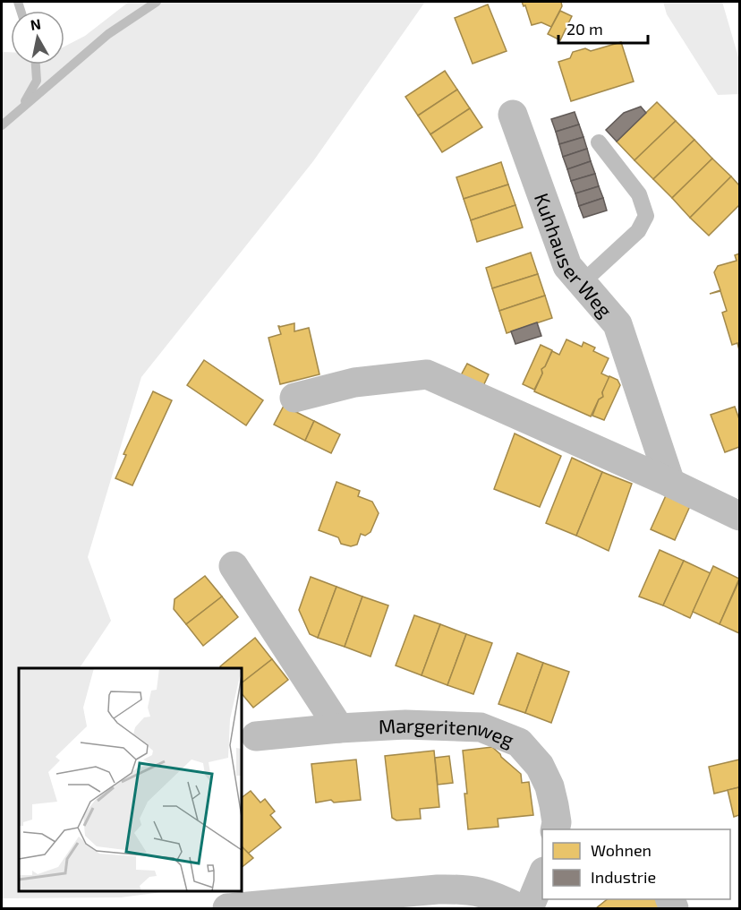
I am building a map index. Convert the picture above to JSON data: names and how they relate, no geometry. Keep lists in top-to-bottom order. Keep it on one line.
{"streets":{"street":["Kuhhauser Weg","Margeritenweg"]},"legend":["Wohnen","Industrie"],"scale_bar":"20 m","north":"top"}
